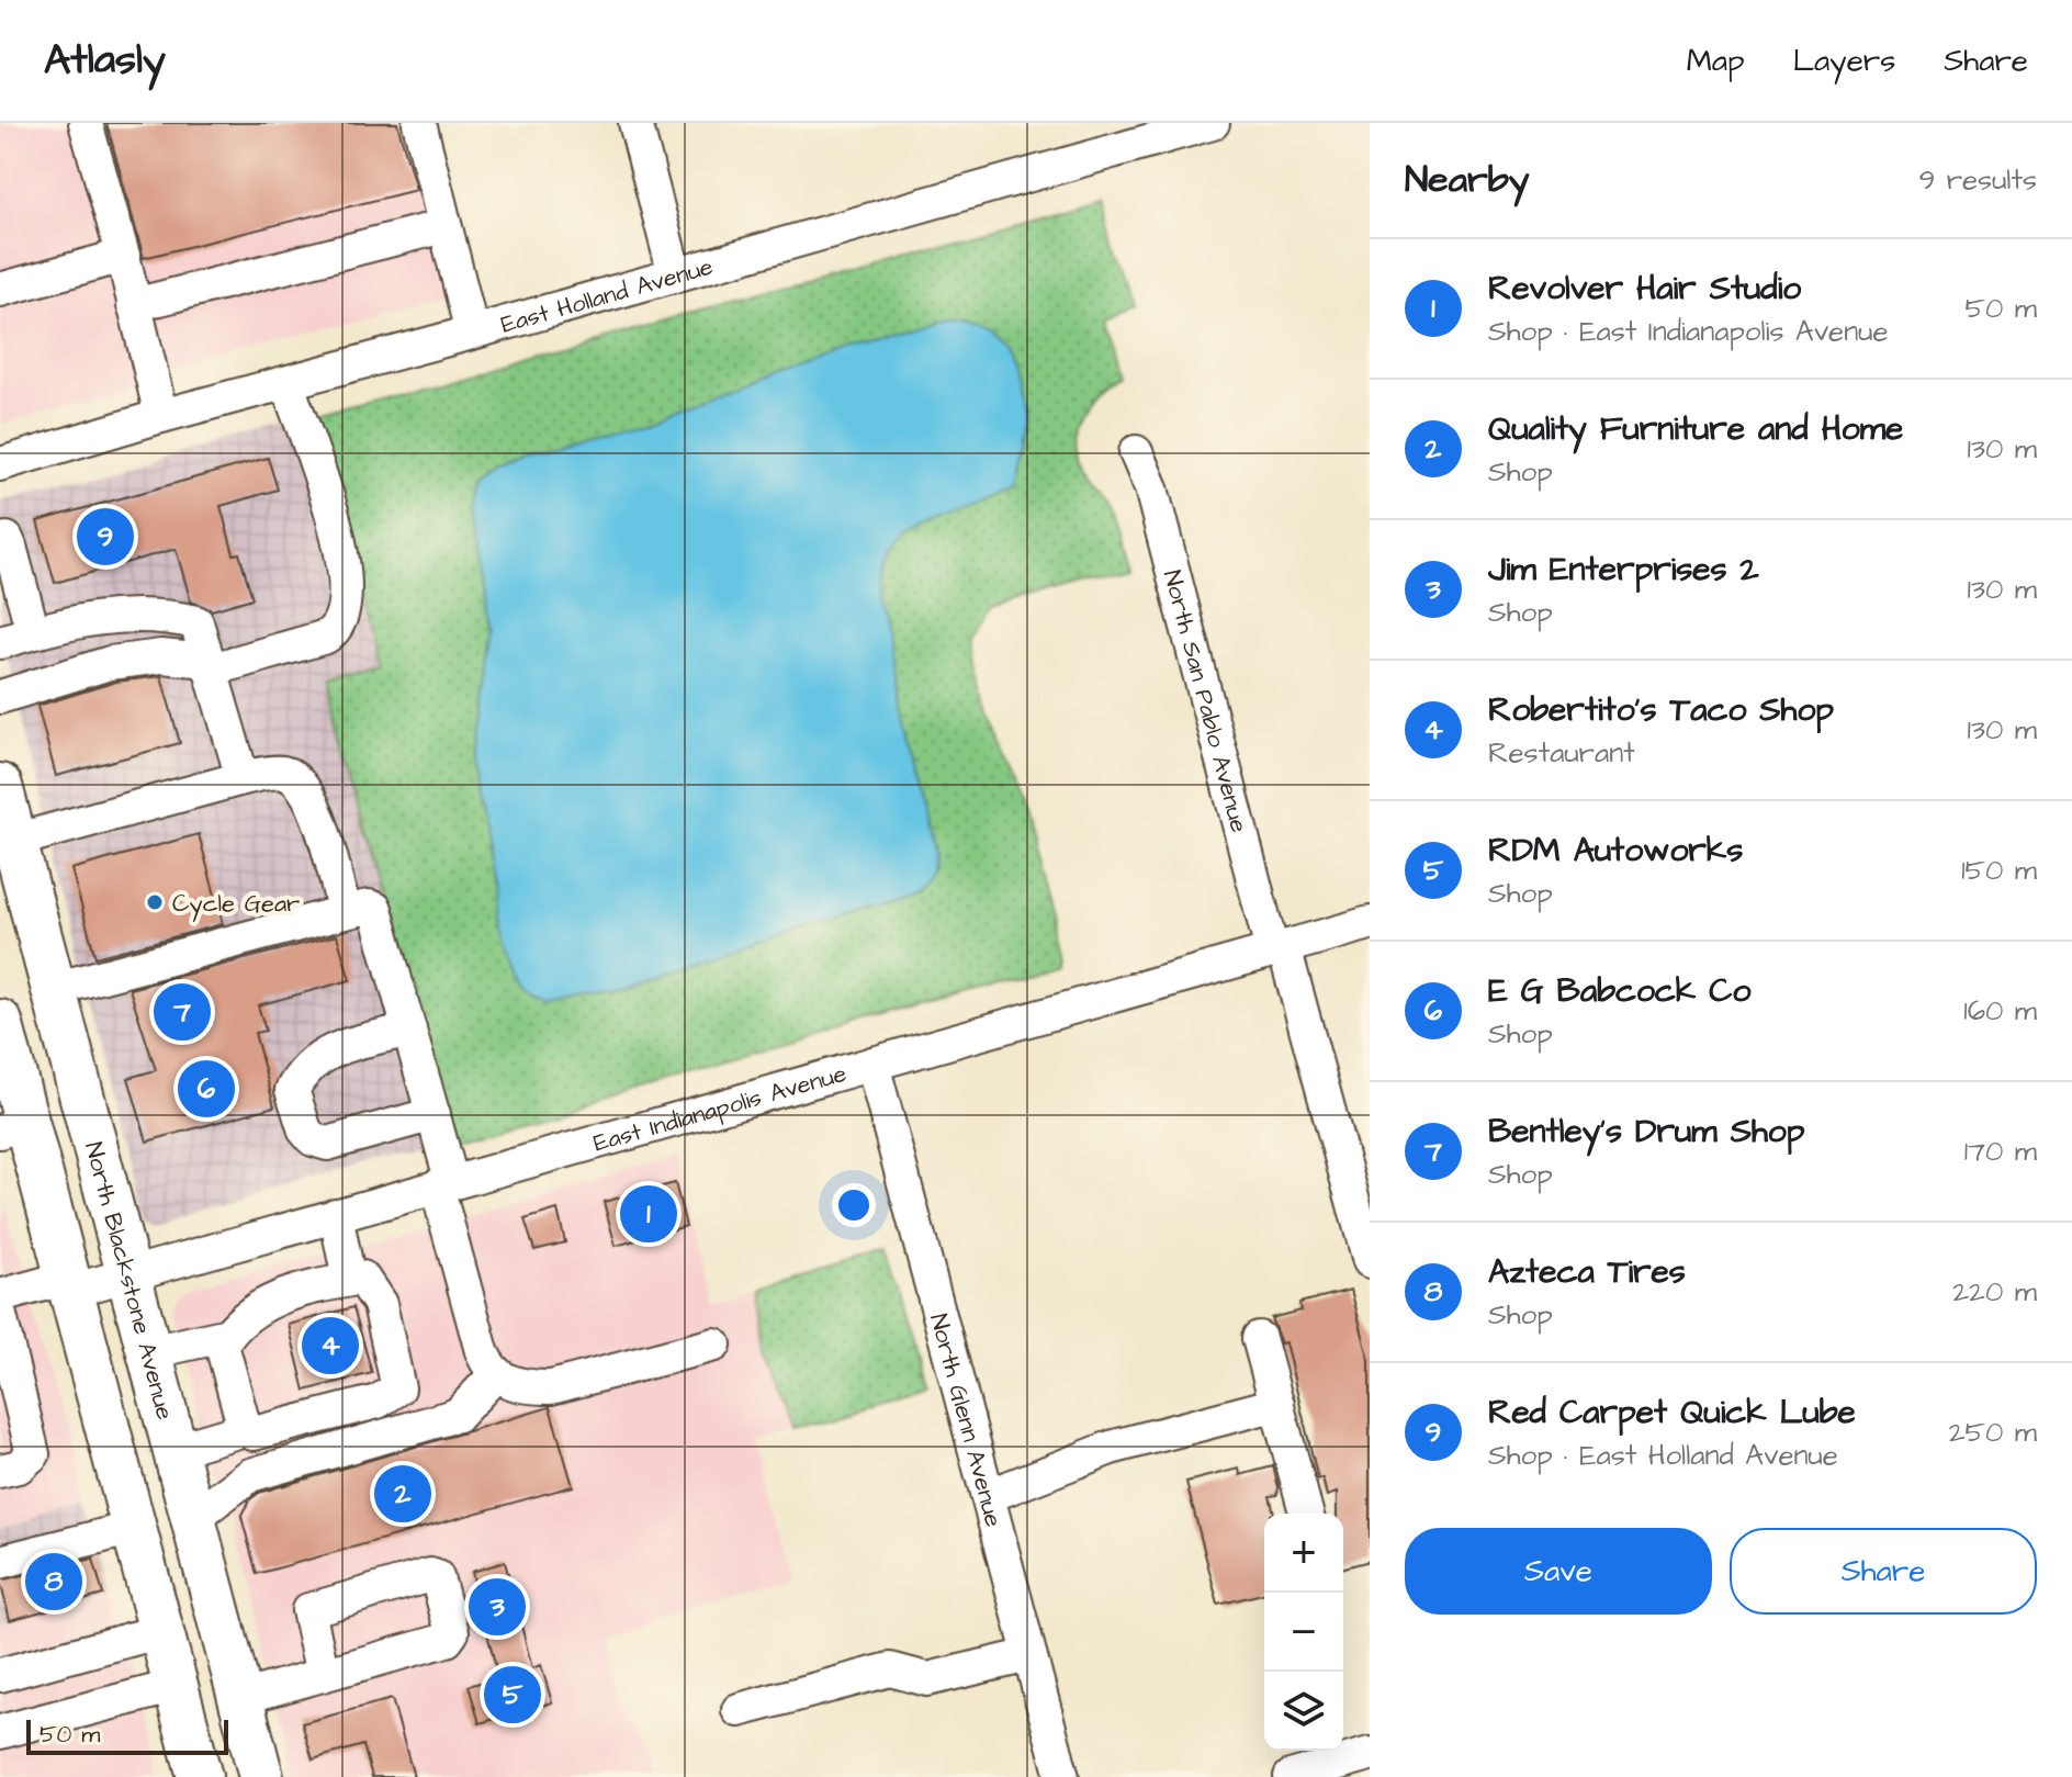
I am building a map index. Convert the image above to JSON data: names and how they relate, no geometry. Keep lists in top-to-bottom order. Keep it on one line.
{"streets":{"main road":["North Blackstone Avenue"],"street":["East Holland Avenue","North San Pablo Avenue","East Indianapolis Avenue","North Glenn Avenue"]},"crossings":[["North San Pablo Avenue","East Indianapolis Avenue"],["East Indianapolis Avenue","North Blackstone Avenue"],["East Indianapolis Avenue","North Glenn Avenue"]],"places":["Cycle Gear"],"scale_bar":"50 m","page":{"header":"Atlasly","nav":["Map","Layers","Share"],"heading":["Nearby","9 results"],"list":[{"mark":"1","name":"Revolver Hair Studio","note":"Shop · East Indianapolis Avenue","value":"50 m"},{"mark":"2","name":"Quality Furniture and Home","note":"Shop","value":"130 m"},{"mark":"3","name":"Jim Enterprises 2","note":"Shop","value":"130 m"},{"mark":"4","name":"Robertito's Taco Shop","note":"Restaurant","value":"130 m"},{"mark":"5","name":"RDM Autoworks","note":"Shop","value":"150 m"},{"mark":"6","name":"E G Babcock Co","note":"Shop","value":"160 m"},{"mark":"7","name":"Bentley's Drum Shop","note":"Shop","value":"170 m"},{"mark":"8","name":"Azteca Tires","note":"Shop","value":"220 m"},{"mark":"9","name":"Red Carpet Quick Lube","note":"Shop · East Holland Avenue","value":"250 m"}],"pins":["9","7","6","1","4","2","8","3","5"],"buttons":["Save","Share"],"map_buttons":["+","−"],"scale":"50 m"}}
